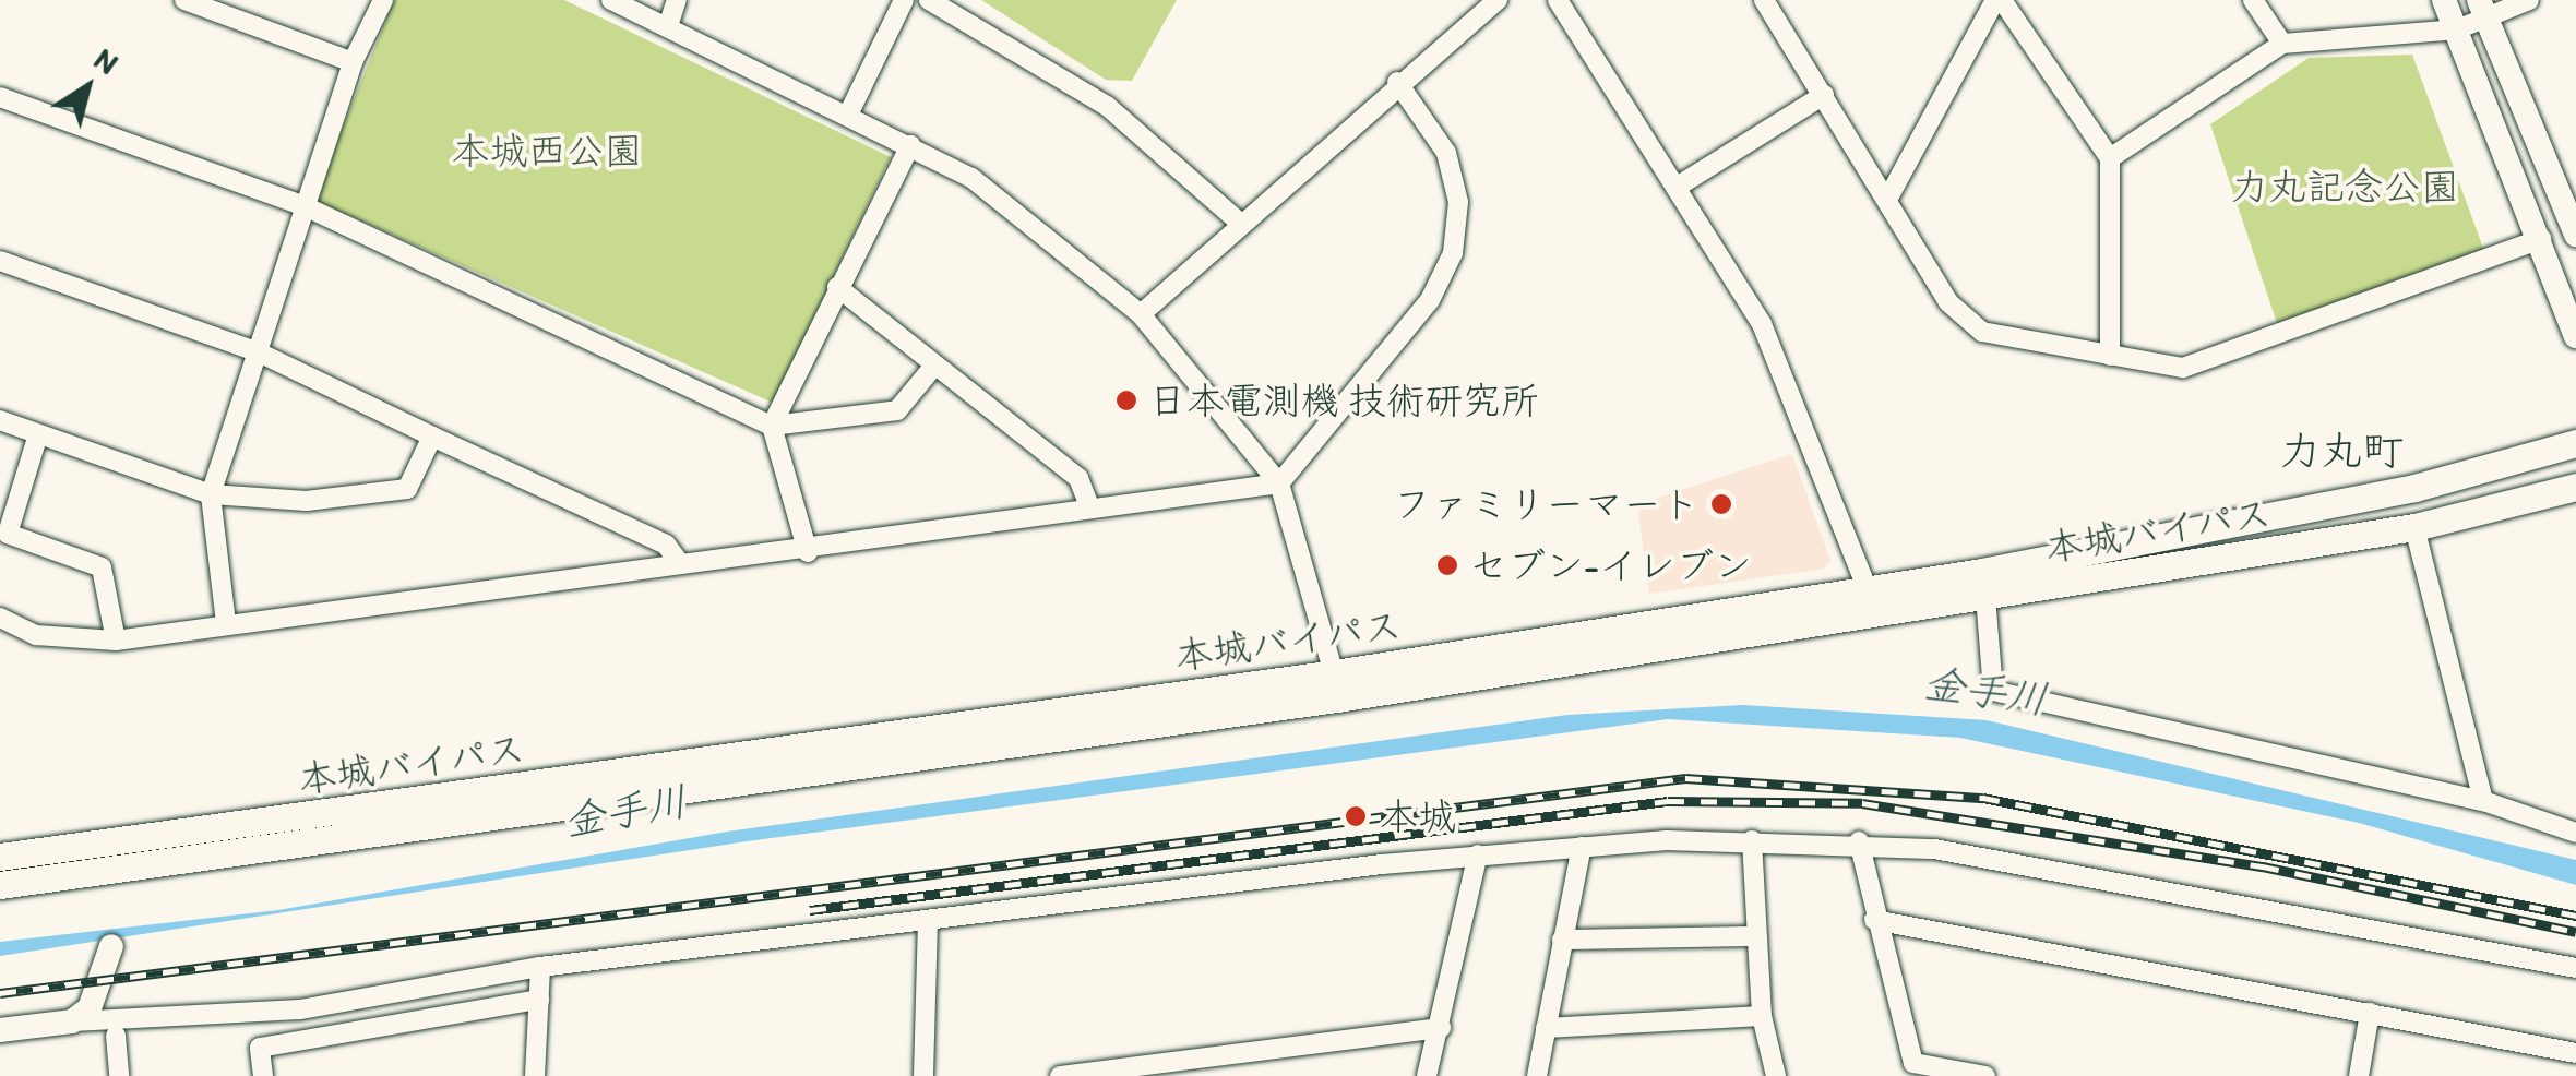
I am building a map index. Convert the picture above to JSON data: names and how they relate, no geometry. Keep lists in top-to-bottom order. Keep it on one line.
{"streets":{"highway":["本城バイパス"]},"districts":["力丸町"],"water":["金手川"],"parks":["本城西公園","力丸記念公園"],"places":["日本電測機 技術研究所","ファミリーマート","セブン-イレブン","本城"],"north":"top right"}
